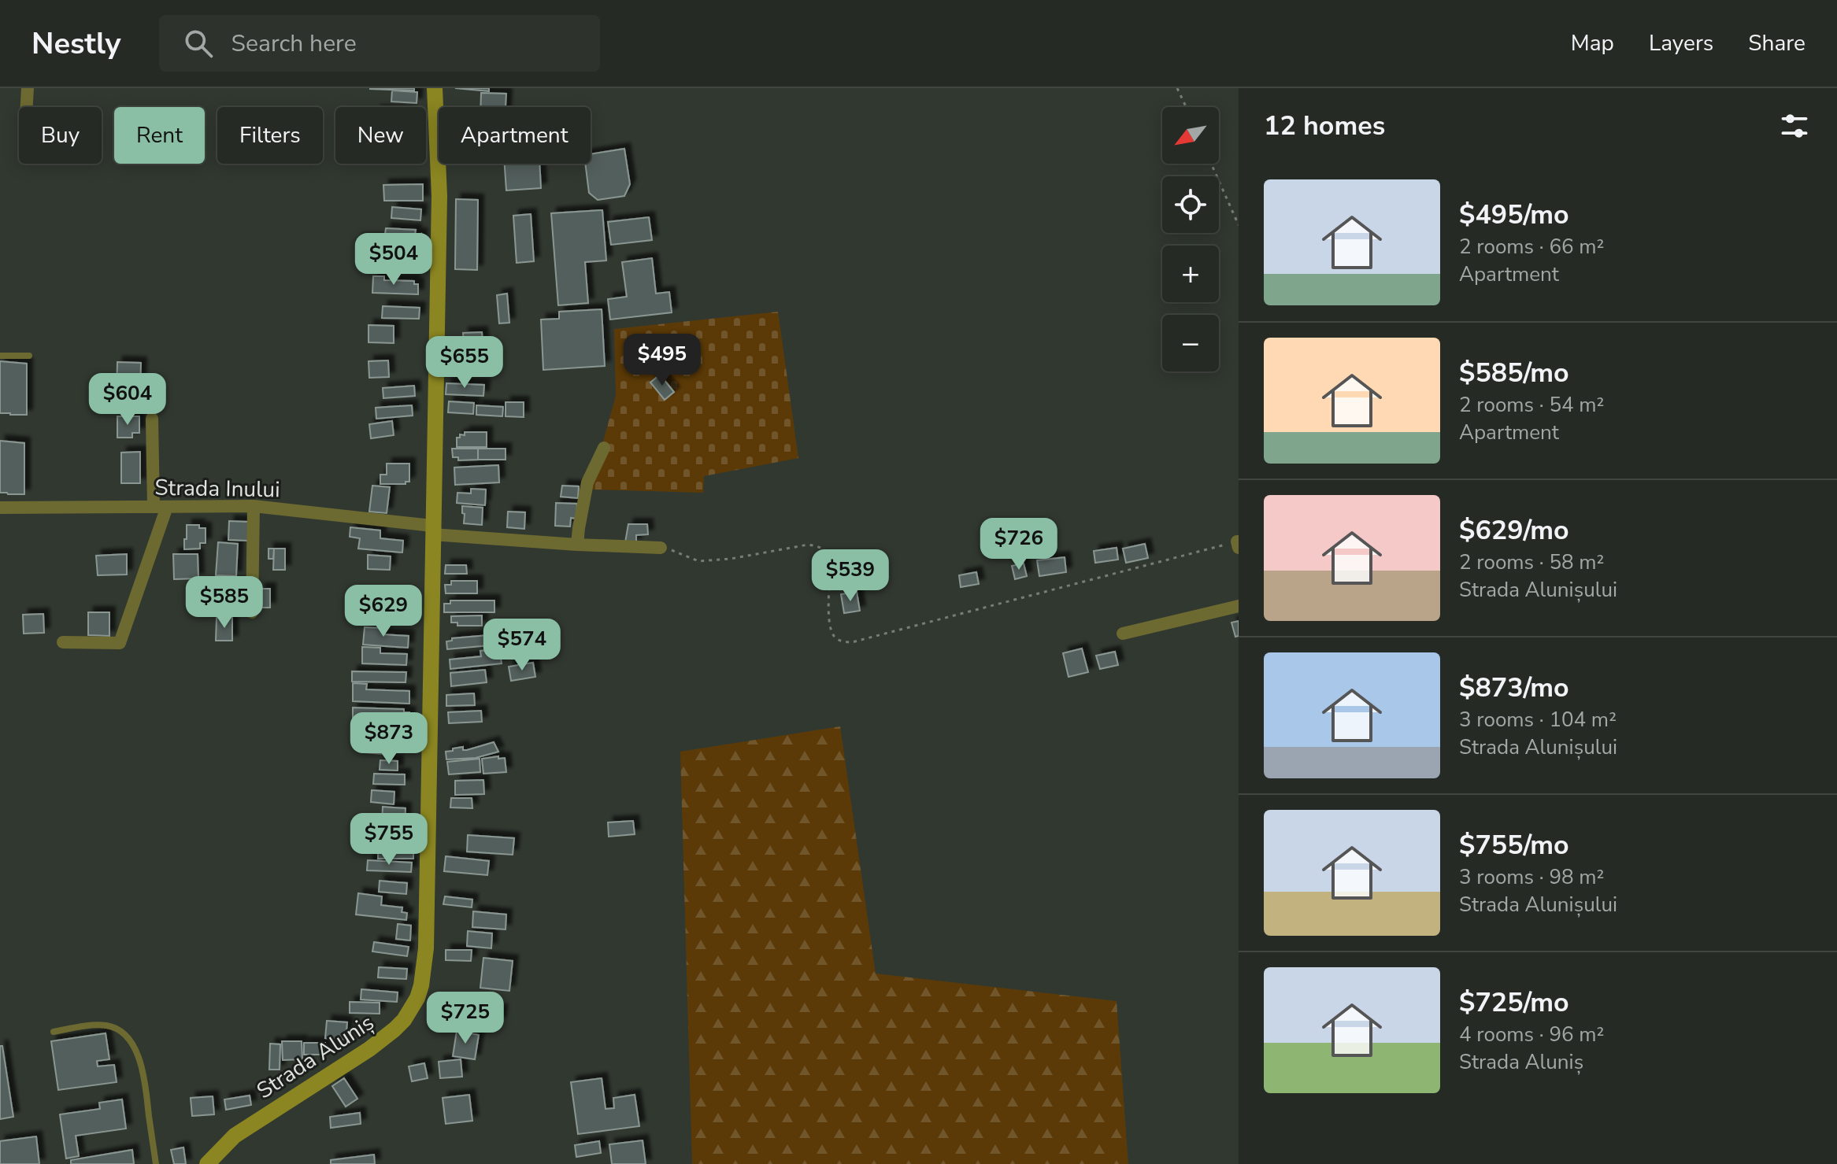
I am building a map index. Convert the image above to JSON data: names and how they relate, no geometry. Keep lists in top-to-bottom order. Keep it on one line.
{"streets":{"main road":["Strada Aluniș"],"street":["Strada Inului"]},"crossings":[["Strada Inului","Strada Aluniș"]],"north":"bottom left","page":{"header":"Nestly","search":"Search here","nav":["Map","Layers","Share"],"heading":"12 homes","map_buttons":["+","−"],"chip":["Buy","Rent","Filters","New","Apartment"],"list":[{"name":"$495/mo","note":"2 rooms · 66 m² · Apartment"},{"name":"$585/mo","note":"2 rooms · 54 m² · Apartment"},{"name":"$629/mo","note":"2 rooms · 58 m² · Strada Alunișului"},{"name":"$873/mo","note":"3 rooms · 104 m² · Strada Alunișului"},{"name":"$755/mo","note":"3 rooms · 98 m² · Strada Alunișului"},{"name":"$725/mo","note":"4 rooms · 96 m² · Strada Aluniș"}],"price":["$504","$495","$655","$604","$726","$539","$585","$629","$574","$873","$755","$725"]}}
